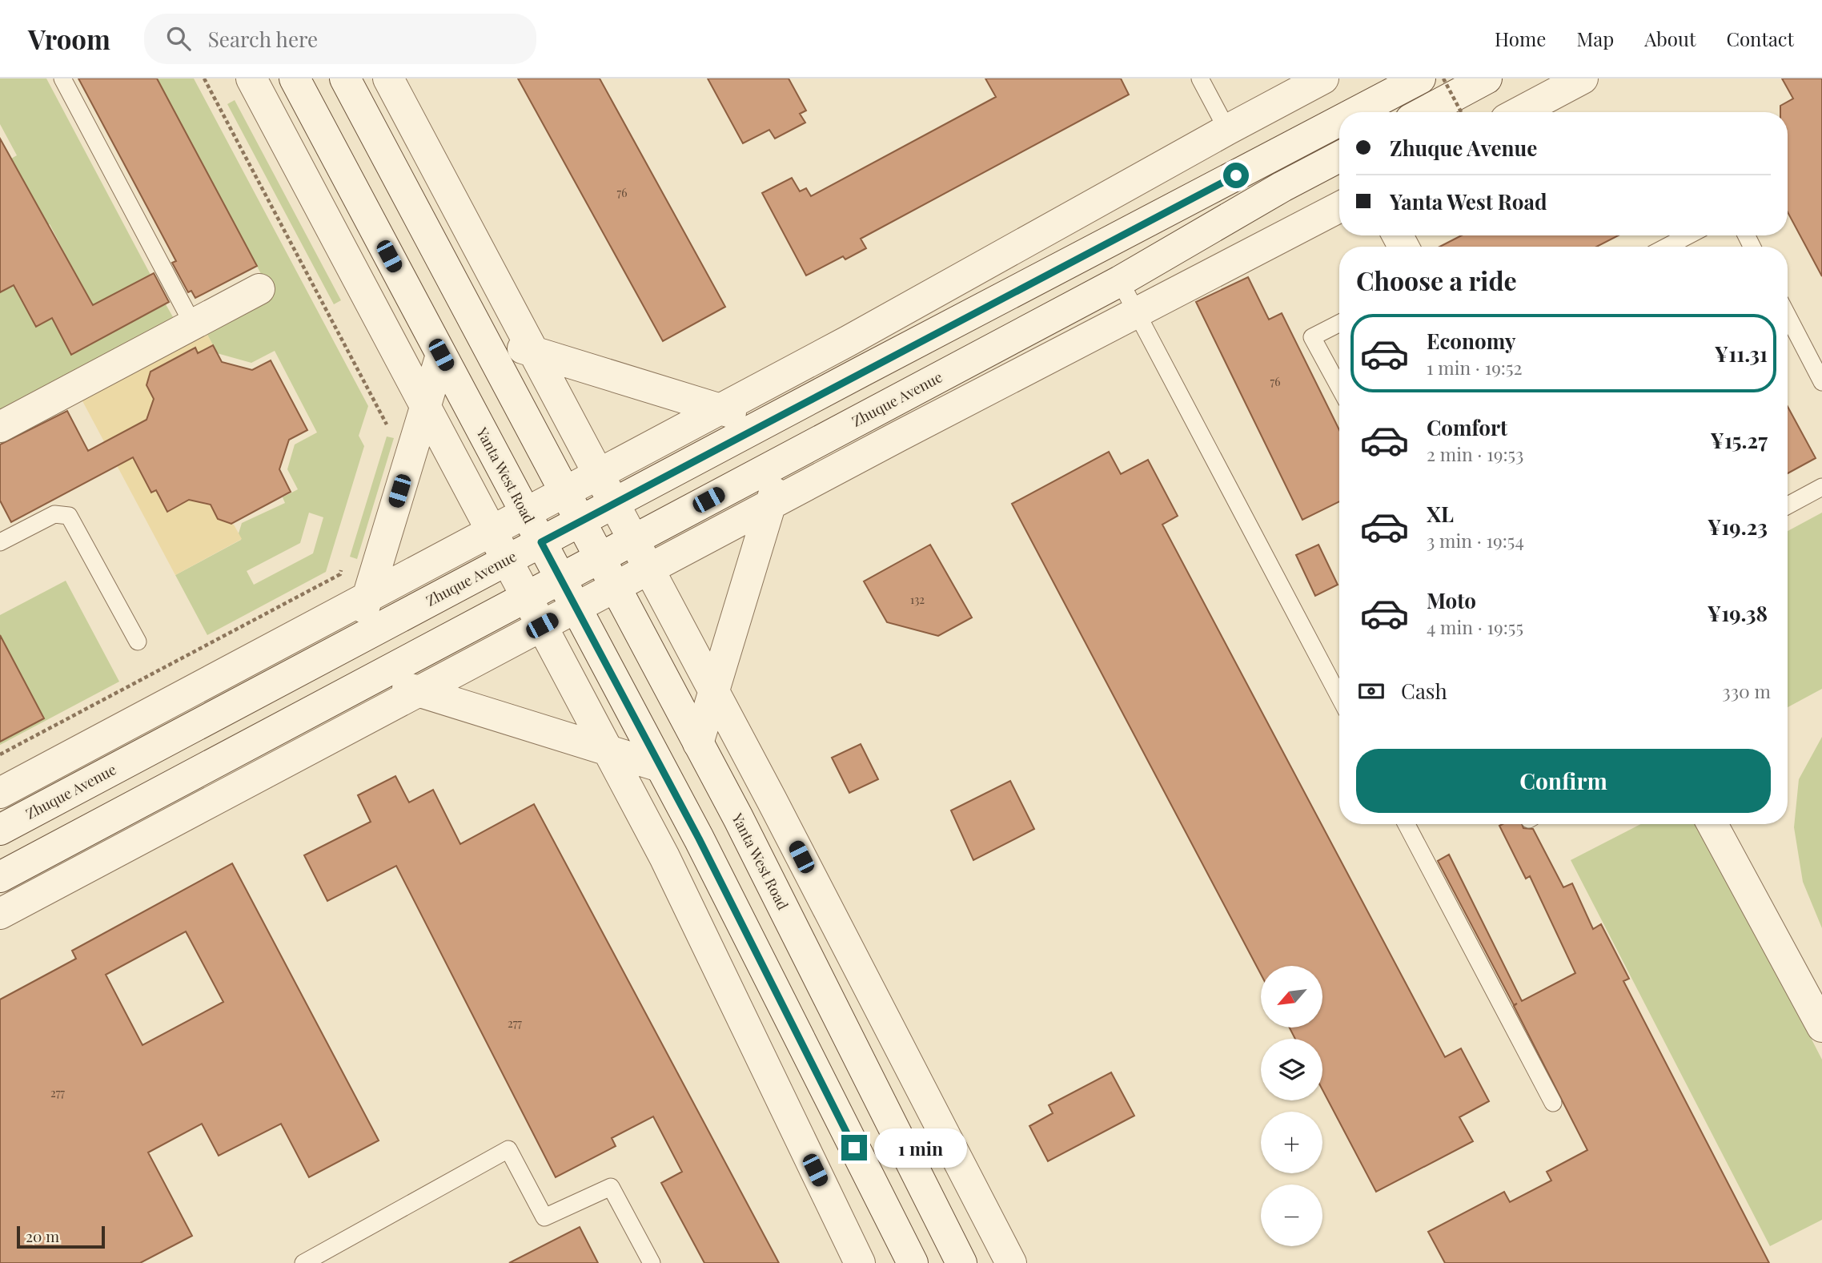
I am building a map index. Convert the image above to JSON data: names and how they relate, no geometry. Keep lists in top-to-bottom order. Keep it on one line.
{"streets":{"street":["Zhuque Avenue","Yanta West Road"]},"crossings":[["Zhuque Avenue","Yanta West Road"]],"house_numbers":["76","76","132","277","277"],"scale_bar":"20 m","north":"bottom left","page":{"header":"Vroom","search":"Search here","nav":["Home","Map","About","Contact"],"banner":["Zhuque Avenue","Yanta West Road"],"heading":"Choose a ride","list":[{"name":"Economy","note":"1 min · 19:52","value":"¥11.31"},{"name":"Comfort","note":"2 min · 19:53","value":"¥15.27"},{"name":"XL","note":"3 min · 19:54","value":"¥19.23"},{"name":"Moto","note":"4 min · 19:55","value":"¥19.38"}],"pay":["Cash","330 m"],"buttons":"Confirm","map_buttons":["+","−"],"bubble":"1 min","scale":"20 m"}}
